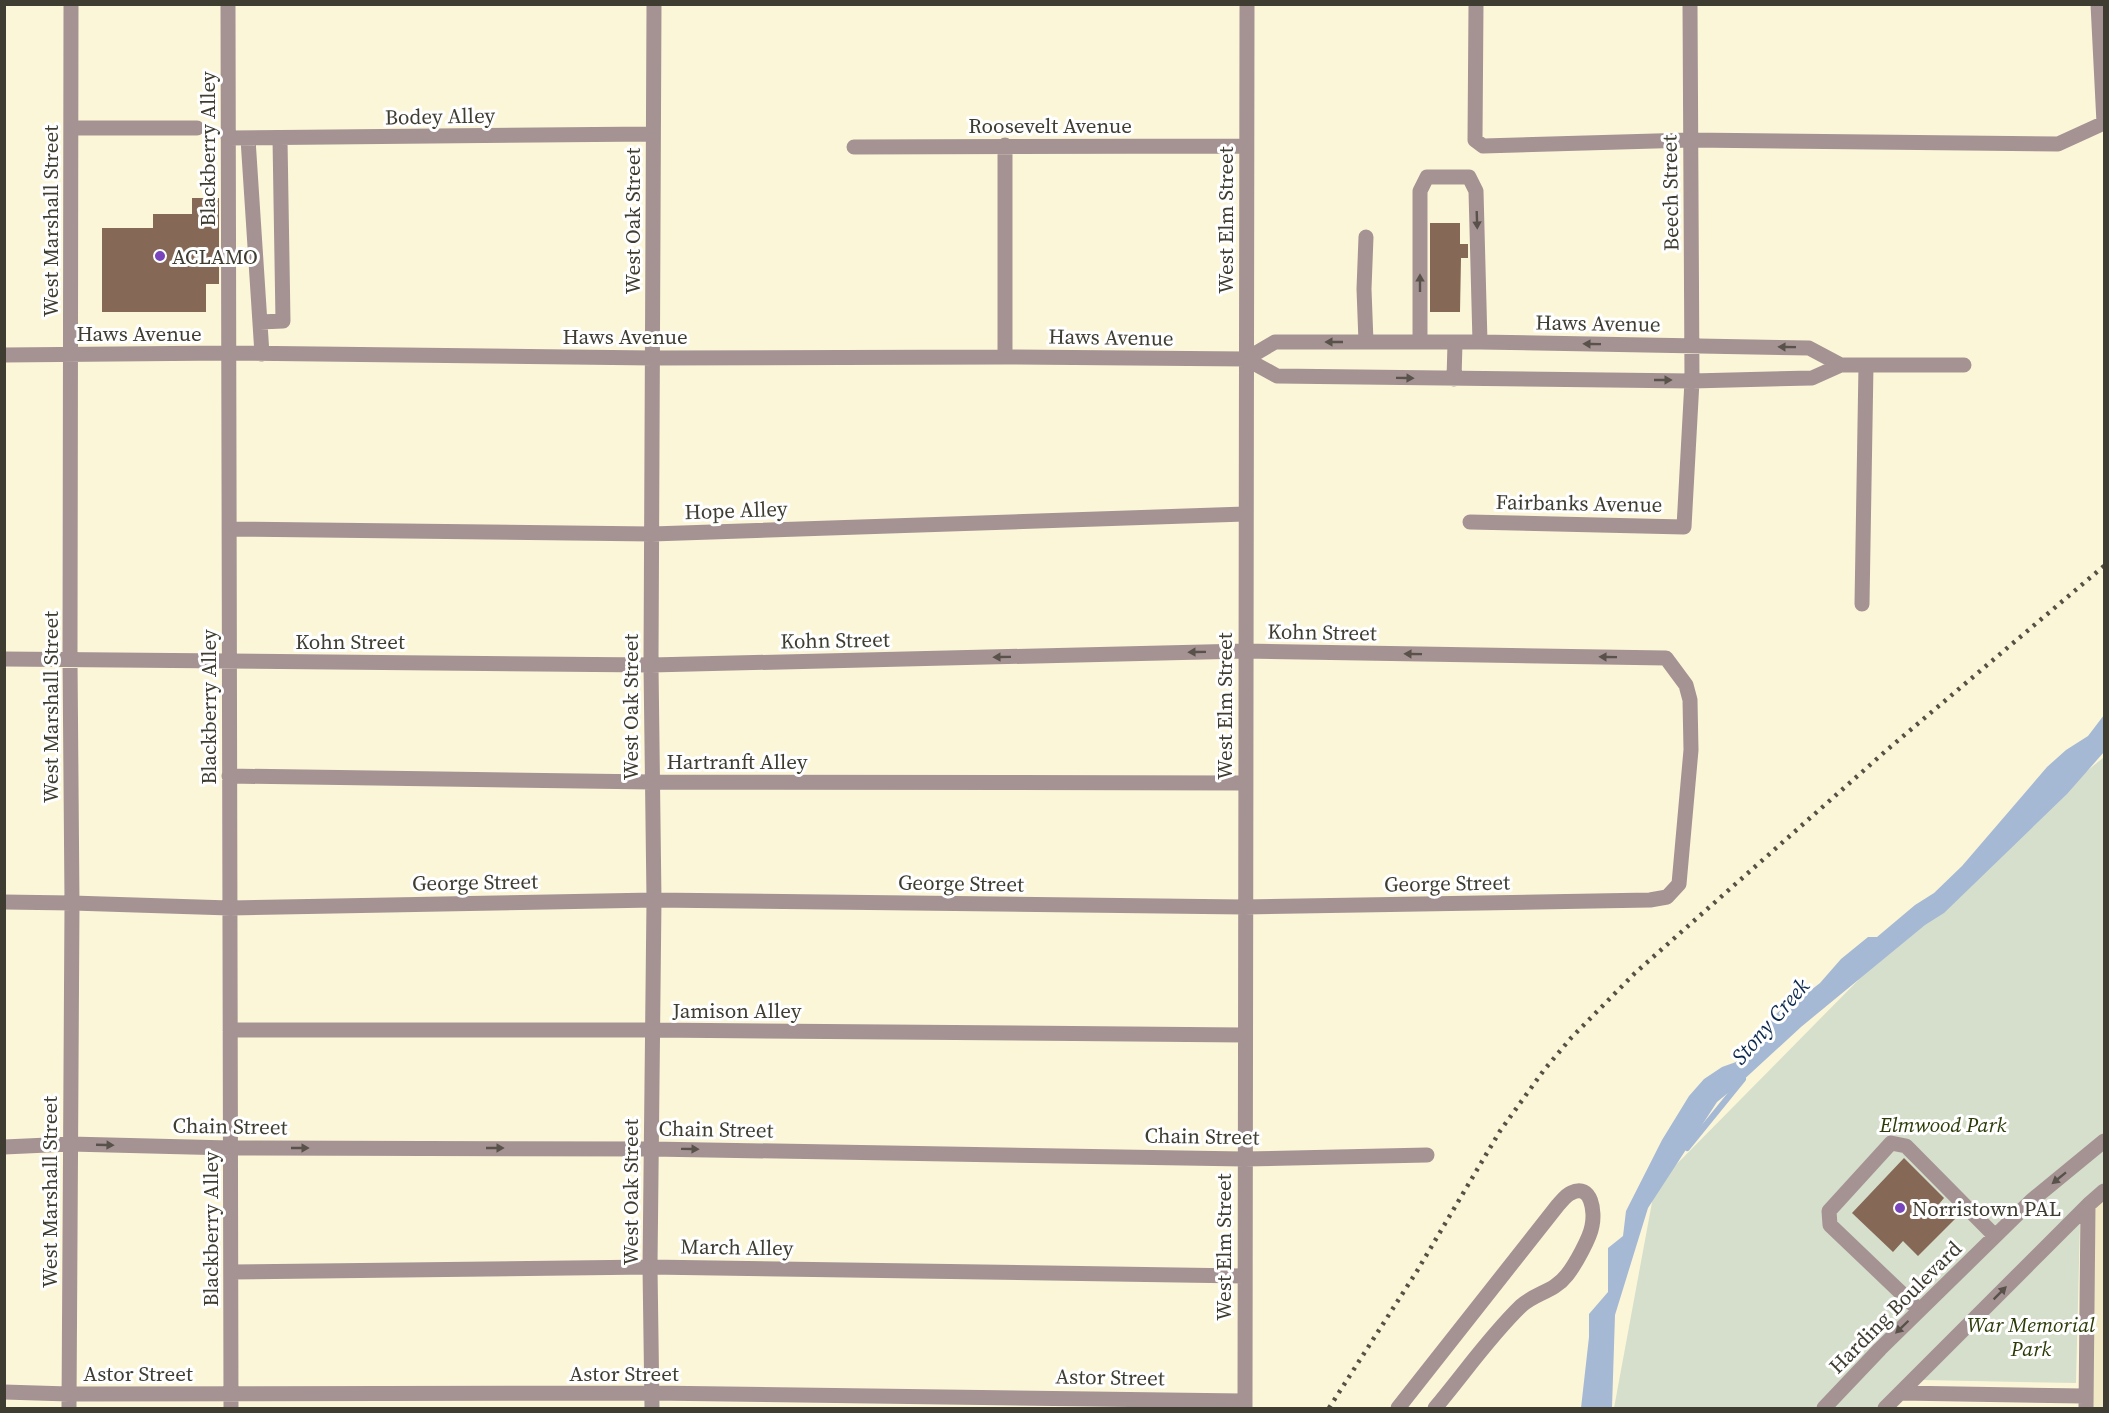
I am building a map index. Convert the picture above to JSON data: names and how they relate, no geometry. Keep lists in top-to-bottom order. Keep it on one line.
{"streets":{"street":["Bodey Alley","Roosevelt Avenue","Blackberry Alley","Beech Street","West Elm Street","West Marshall Street","West Oak Street","Haws Avenue","Fairbanks Avenue","Hope Alley","Kohn Street","Hartranft Alley","George Street","Jamison Alley","Chain Street","March Alley","Harding Boulevard","Astor Street"]},"crossings":[["Bodey Alley","Blackberry Alley"],["Bodey Alley","West Oak Street"],["Roosevelt Avenue","West Elm Street"],["Blackberry Alley","Haws Avenue"],["Blackberry Alley","Hope Alley"],["Blackberry Alley","Kohn Street"],["Blackberry Alley","Hartranft Alley"],["Blackberry Alley","George Street"],["Blackberry Alley","Jamison Alley"],["Blackberry Alley","Chain Street"],["Blackberry Alley","March Alley"],["Blackberry Alley","Astor Street"],["Beech Street","Haws Avenue"],["Beech Street","Fairbanks Avenue"],["West Elm Street","Haws Avenue"],["West Elm Street","Hope Alley"],["West Elm Street","Kohn Street"],["West Elm Street","Hartranft Alley"],["West Elm Street","George Street"],["West Elm Street","Jamison Alley"],["West Elm Street","Chain Street"],["West Elm Street","March Alley"],["West Elm Street","Astor Street"],["West Marshall Street","Haws Avenue"],["West Marshall Street","Kohn Street"],["West Marshall Street","George Street"],["West Marshall Street","Chain Street"],["West Marshall Street","Astor Street"],["West Oak Street","Haws Avenue"],["West Oak Street","Hope Alley"],["West Oak Street","Kohn Street"],["West Oak Street","Hartranft Alley"],["West Oak Street","George Street"],["West Oak Street","Jamison Alley"],["West Oak Street","Chain Street"],["West Oak Street","March Alley"],["West Oak Street","Astor Street"],["Haws Avenue","Fairbanks Avenue"],["Kohn Street","George Street"]],"one_way":["Kohn Street","Chain Street"],"water":["Stony Creek"],"parks":["Elmwood Park","War Memorial Park"],"places":["ACLAMO","Norristown PAL"]}
